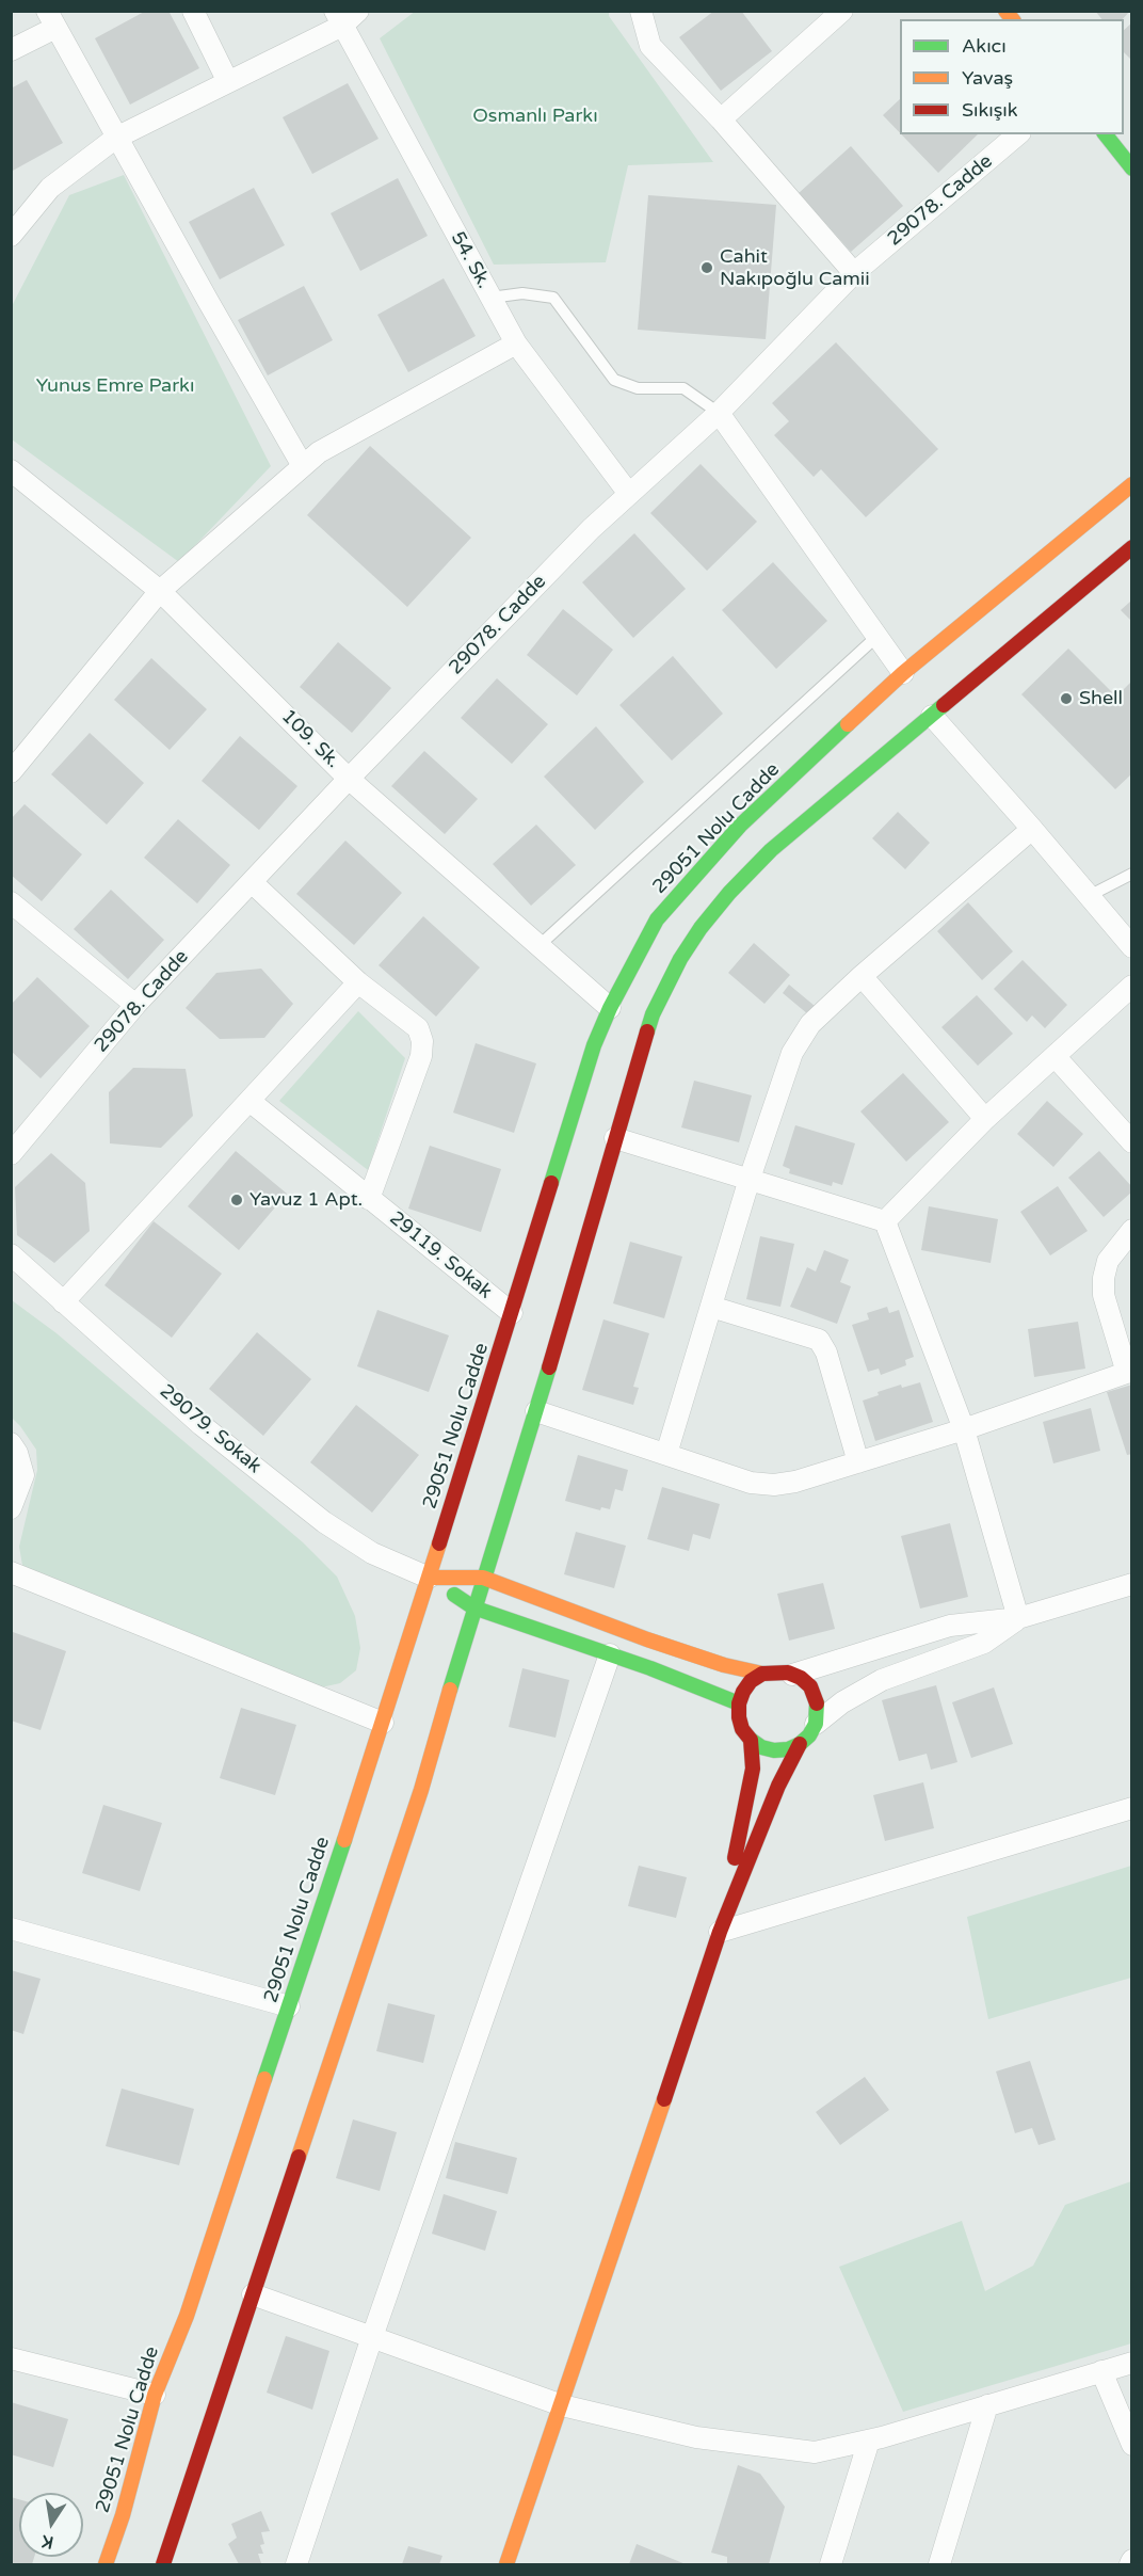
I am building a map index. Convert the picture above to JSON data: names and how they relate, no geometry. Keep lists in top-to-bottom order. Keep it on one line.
{"streets":{"main road":["29051 Nolu Cadde"],"street":["29078. Cadde","54. Sk.","109. Sk.","29119. Sokak","29079. Sokak"]},"crossings":[["29078. Cadde","54. Sk."],["29078. Cadde","109. Sk."],["109. Sk.","29051 Nolu Cadde"],["29051 Nolu Cadde","29119. Sokak"],["29051 Nolu Cadde","29079. Sokak"]],"parks":["Osmanlı Parkı","Yunus Emre Parkı"],"places":["Cahit Nakıpoğlu Camii","Shell","Yavuz 1 Apt."],"legend":["Akıcı","Yavaş","Sıkışık"],"north":"bottom"}
